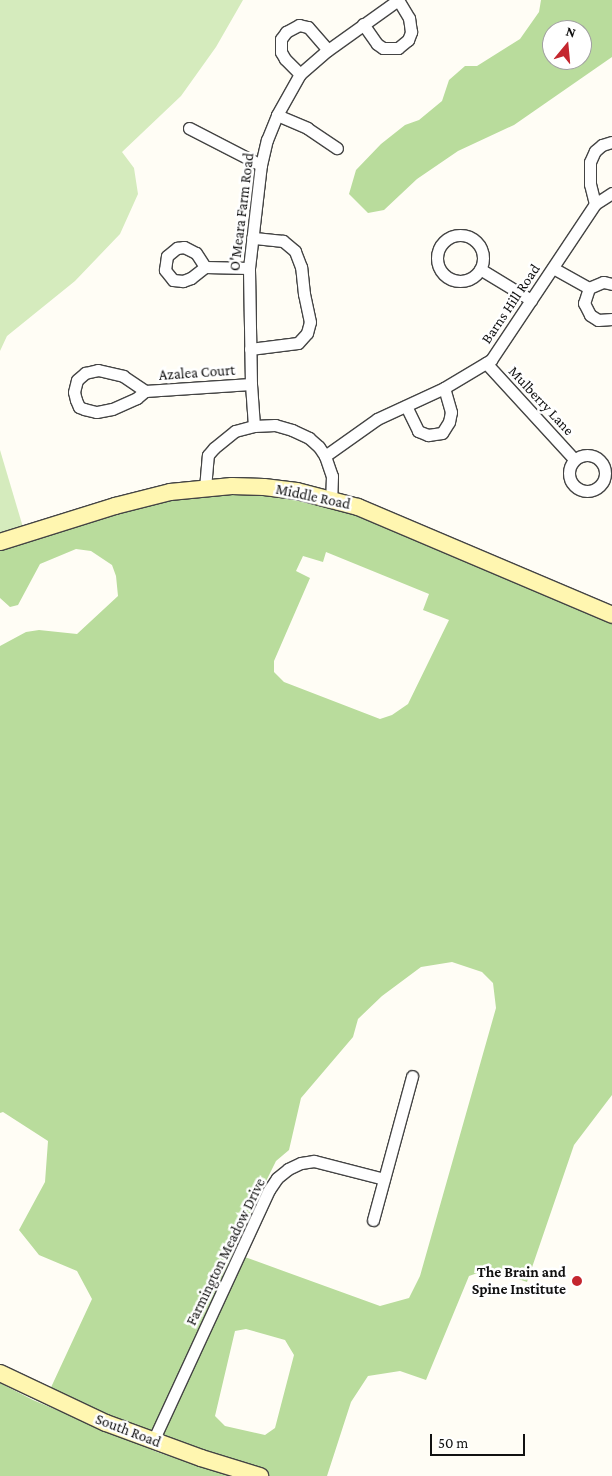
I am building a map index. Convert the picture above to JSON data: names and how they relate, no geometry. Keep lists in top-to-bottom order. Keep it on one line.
{"streets":{"street":["O'Meara Farm Road","Barns Hill Road","Azalea Court","Mulberry Lane","Middle Road","Farmington Meadow Drive","South Road"]},"crossings":[["O'Meara Farm Road","Azalea Court"],["Barns Hill Road","Mulberry Lane"],["Farmington Meadow Drive","South Road"]],"places":["The Brain and Spine Institute"],"scale_bar":"50 m","north":"top"}
